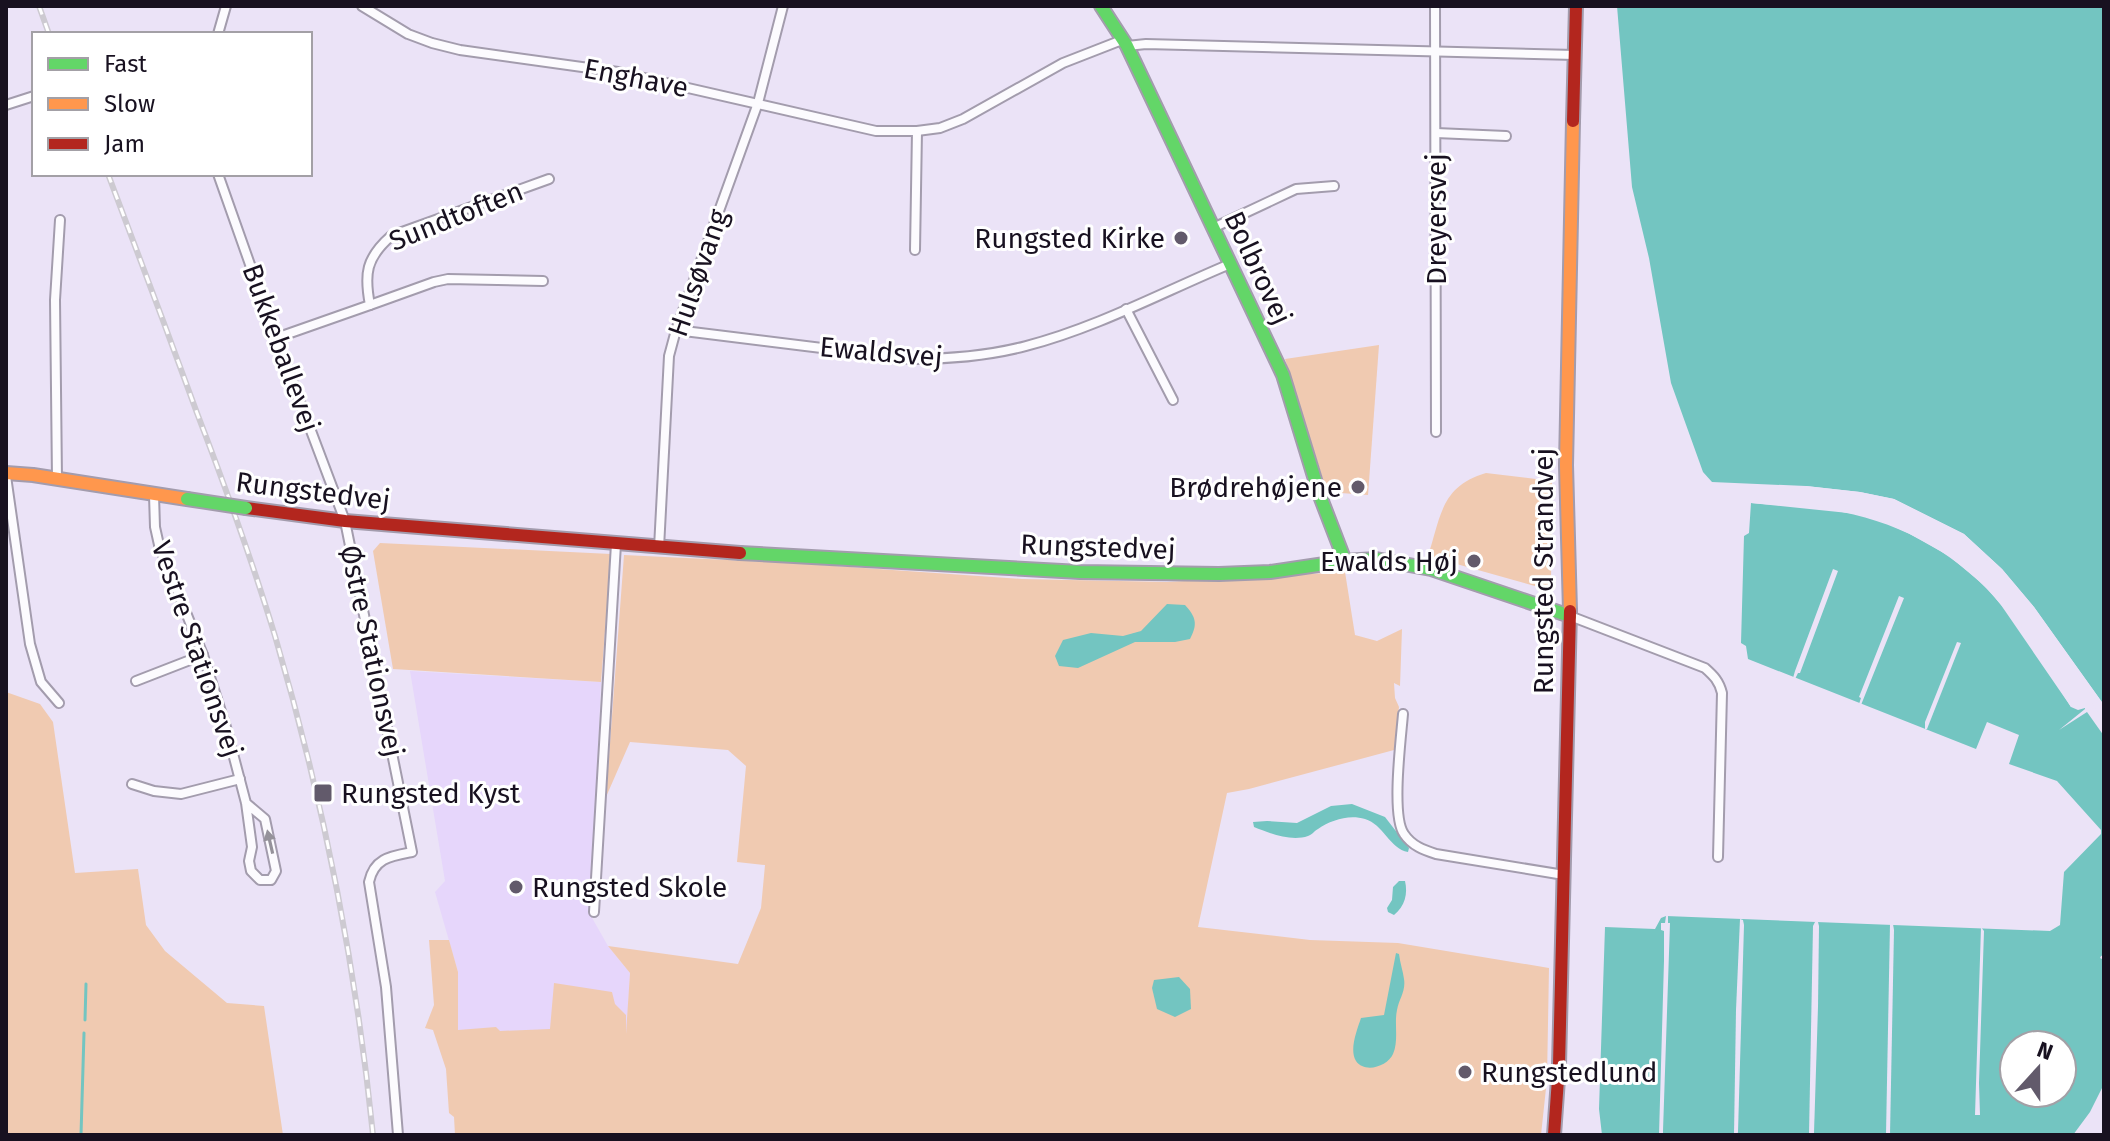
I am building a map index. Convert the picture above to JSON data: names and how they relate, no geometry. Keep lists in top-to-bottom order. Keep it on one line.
{"streets":{"main road":["Bolbrovej","Rungstedvej","Rungsted Strandvej"],"street":["Enghave","Sundtoften","Dreyersvej","Hulsøvang","Bukkeballevej","Ewaldsvej","Vestre Stationsvej","Østre Stationsvej"]},"crossings":[["Enghave","Dreyersvej"],["Enghave","Bolbrovej"],["Enghave","Hulsøvang"],["Enghave","Rungsted Strandvej"],["Bolbrovej","Ewaldsvej"],["Bolbrovej","Rungstedvej"],["Hulsøvang","Ewaldsvej"],["Hulsøvang","Rungstedvej"],["Bukkeballevej","Rungstedvej"],["Bukkeballevej","Østre Stationsvej"],["Rungstedvej","Rungsted Strandvej"],["Rungstedvej","Vestre Stationsvej"],["Rungstedvej","Østre Stationsvej"]],"places":{"other":["Rungsted Kirke","Brødrehøjene","Ewalds Høj","Rungsted Skole","Rungstedlund"],"transit":["Rungsted Kyst"]},"legend":["Fast","Slow","Jam"],"north":"top"}
